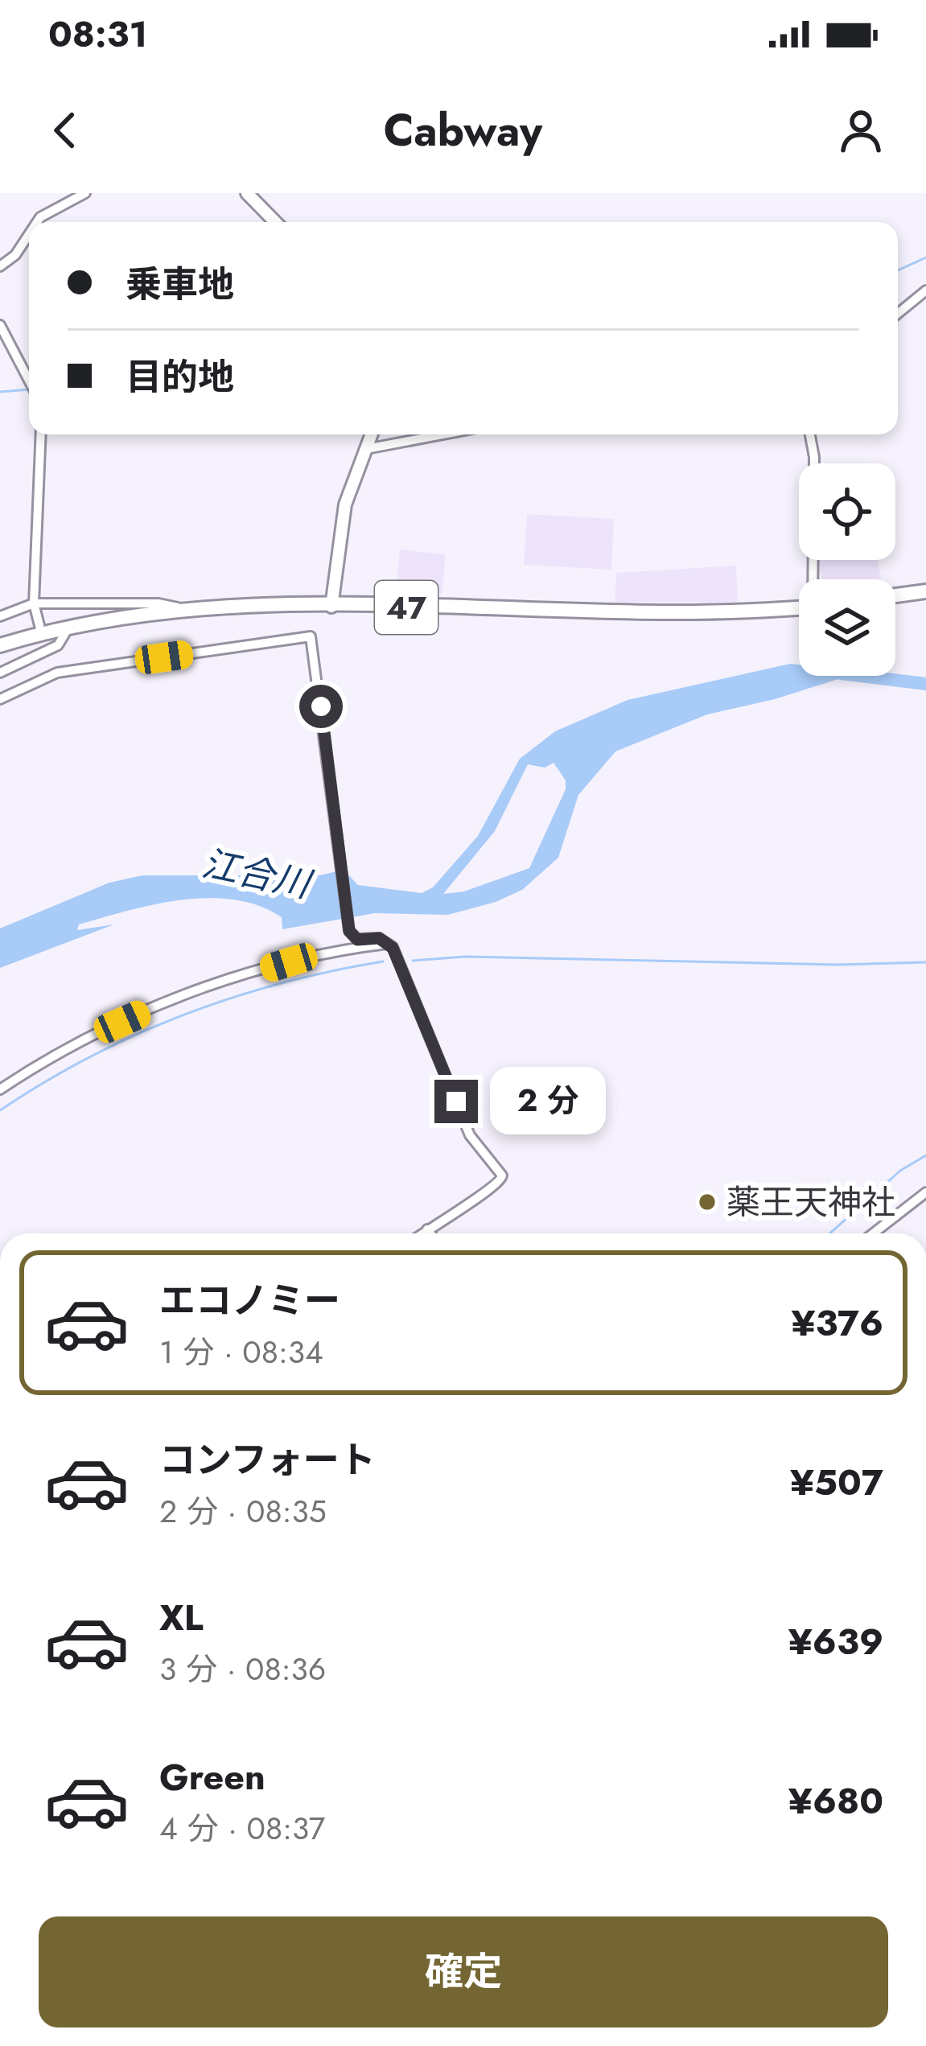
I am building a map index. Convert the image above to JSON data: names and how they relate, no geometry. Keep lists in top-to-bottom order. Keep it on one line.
{"streets":{"highway":["47"]},"water":["江合川"],"places":["薬王天神社"],"page":{"status":"08:31","header":"Cabway","banner":["乗車地","目的地"],"bubble":"2 分","list":[{"name":"エコノミー","note":"1 分 · 08:34","value":"¥376"},{"name":"コンフォート","note":"2 分 · 08:35","value":"¥507"},{"name":"XL","note":"3 分 · 08:36","value":"¥639"},{"name":"Green","note":"4 分 · 08:37","value":"¥680"}],"buttons":"確定"}}
